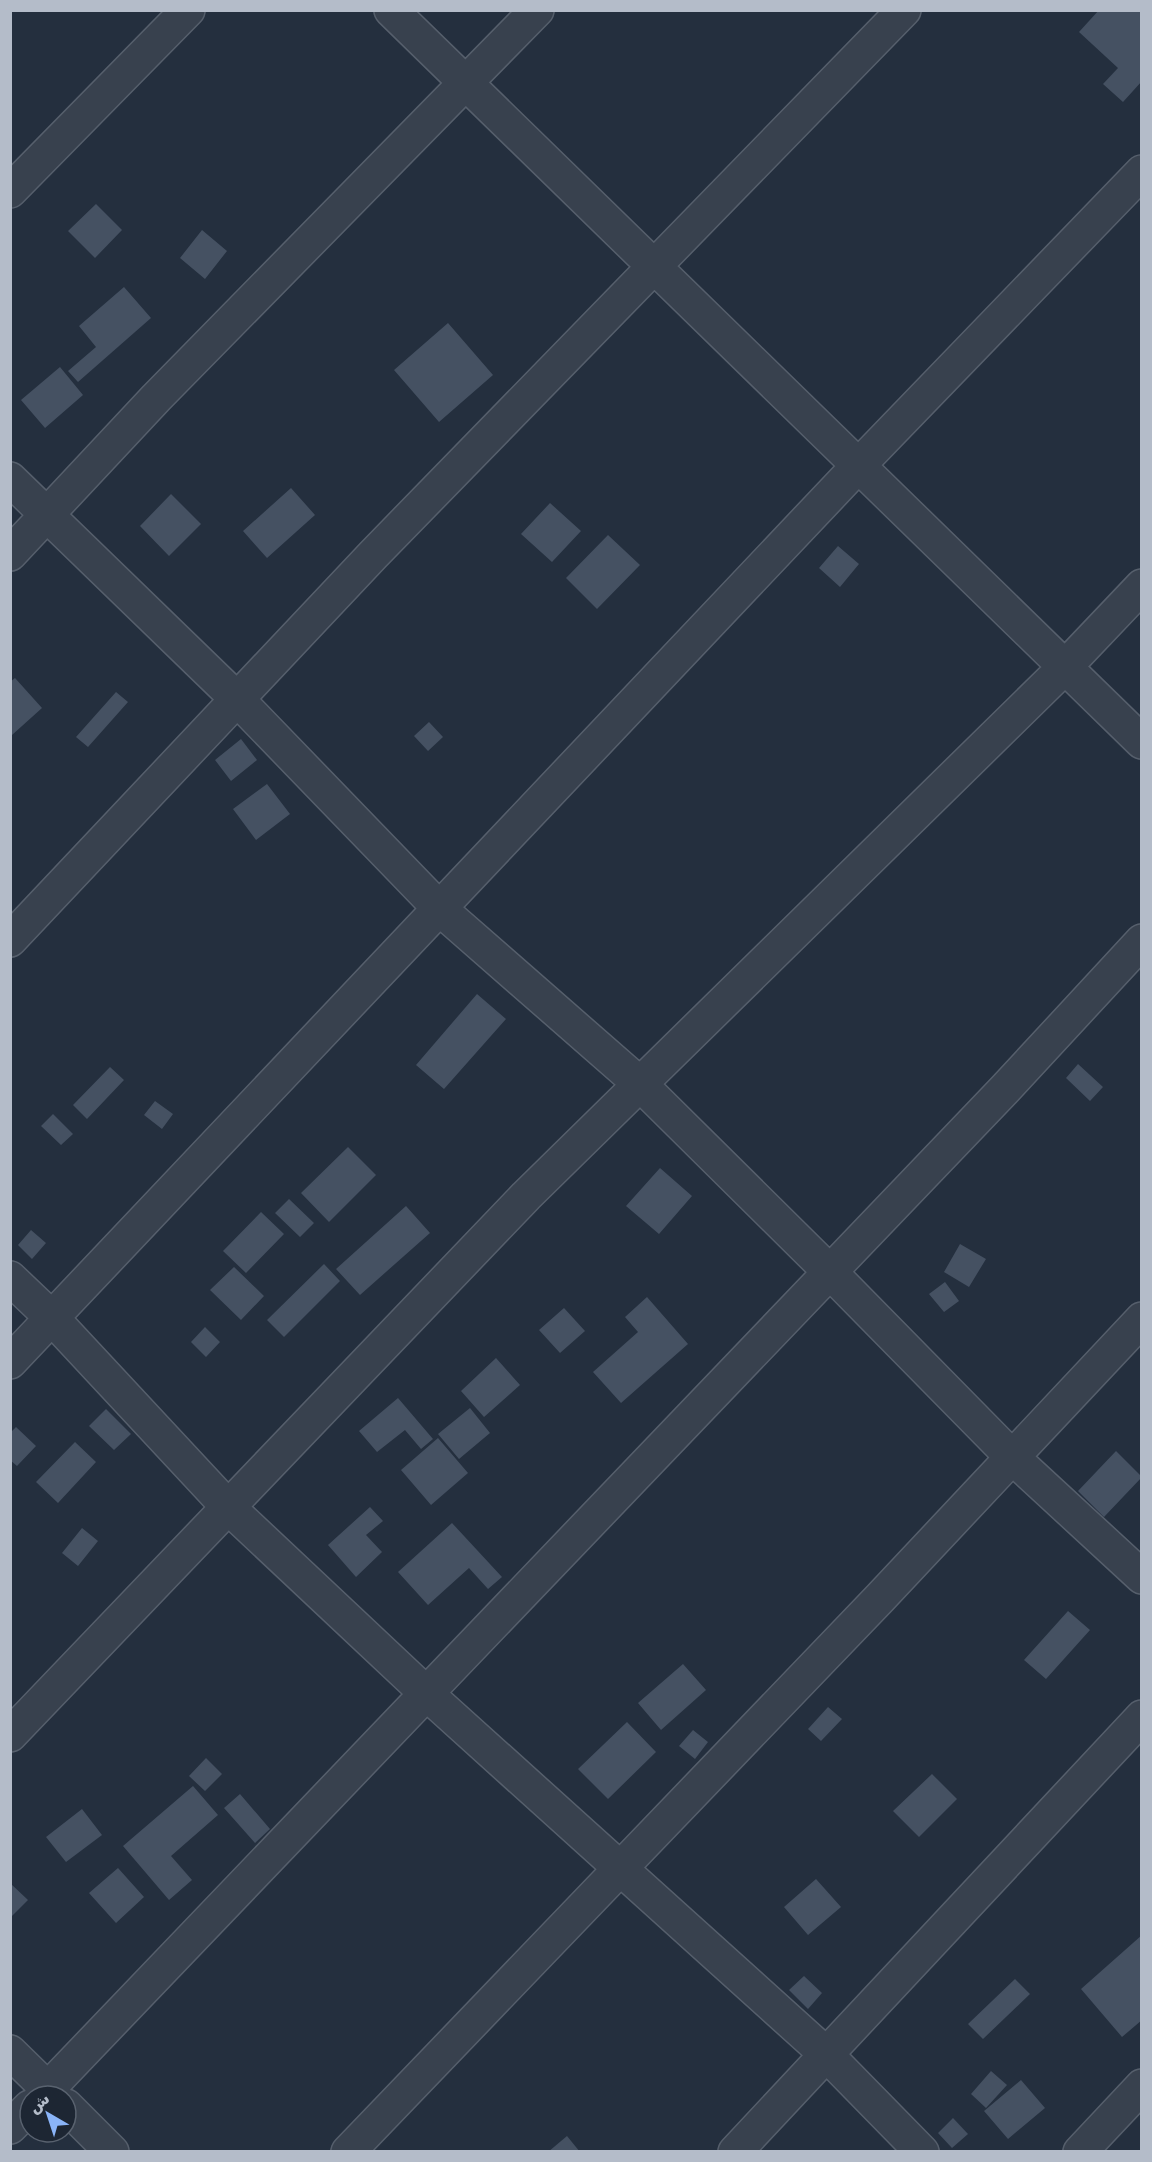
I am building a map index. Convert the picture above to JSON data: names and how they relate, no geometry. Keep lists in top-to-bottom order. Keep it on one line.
{"north":"top left"}
